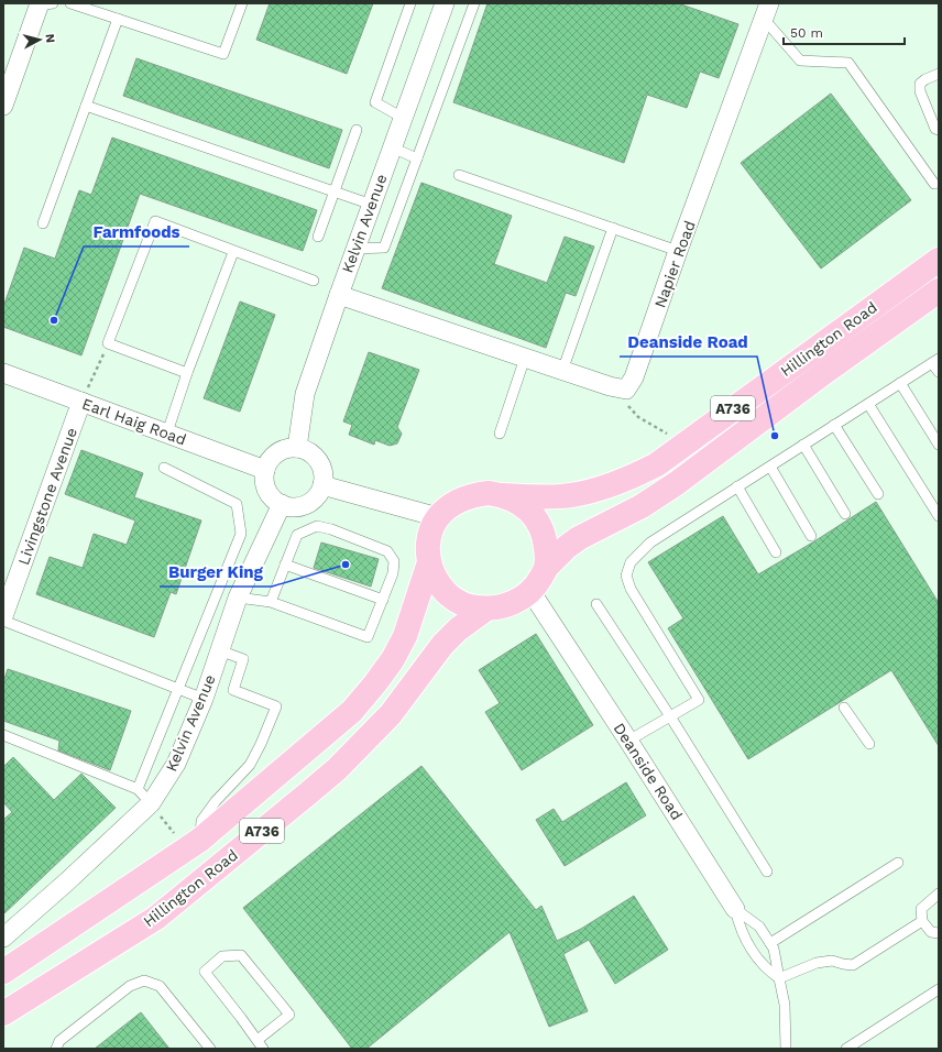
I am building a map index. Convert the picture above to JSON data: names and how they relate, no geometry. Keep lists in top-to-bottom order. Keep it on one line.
{"streets":{"main road":["Hillington Road","A736"],"street":["Kelvin Avenue","Napier Road","Earl Haig Road","Livingstone Avenue","Deanside Road"]},"crossings":[["Kelvin Avenue","Napier Road"],["Kelvin Avenue","Earl Haig Road"],["Hillington Road","A736"],["Hillington Road","Deanside Road"],["A736","Deanside Road"],["Earl Haig Road","Livingstone Avenue"]],"places":["Farmfoods","Deanside Road","Burger King"],"scale_bar":"50 m","north":"right"}
